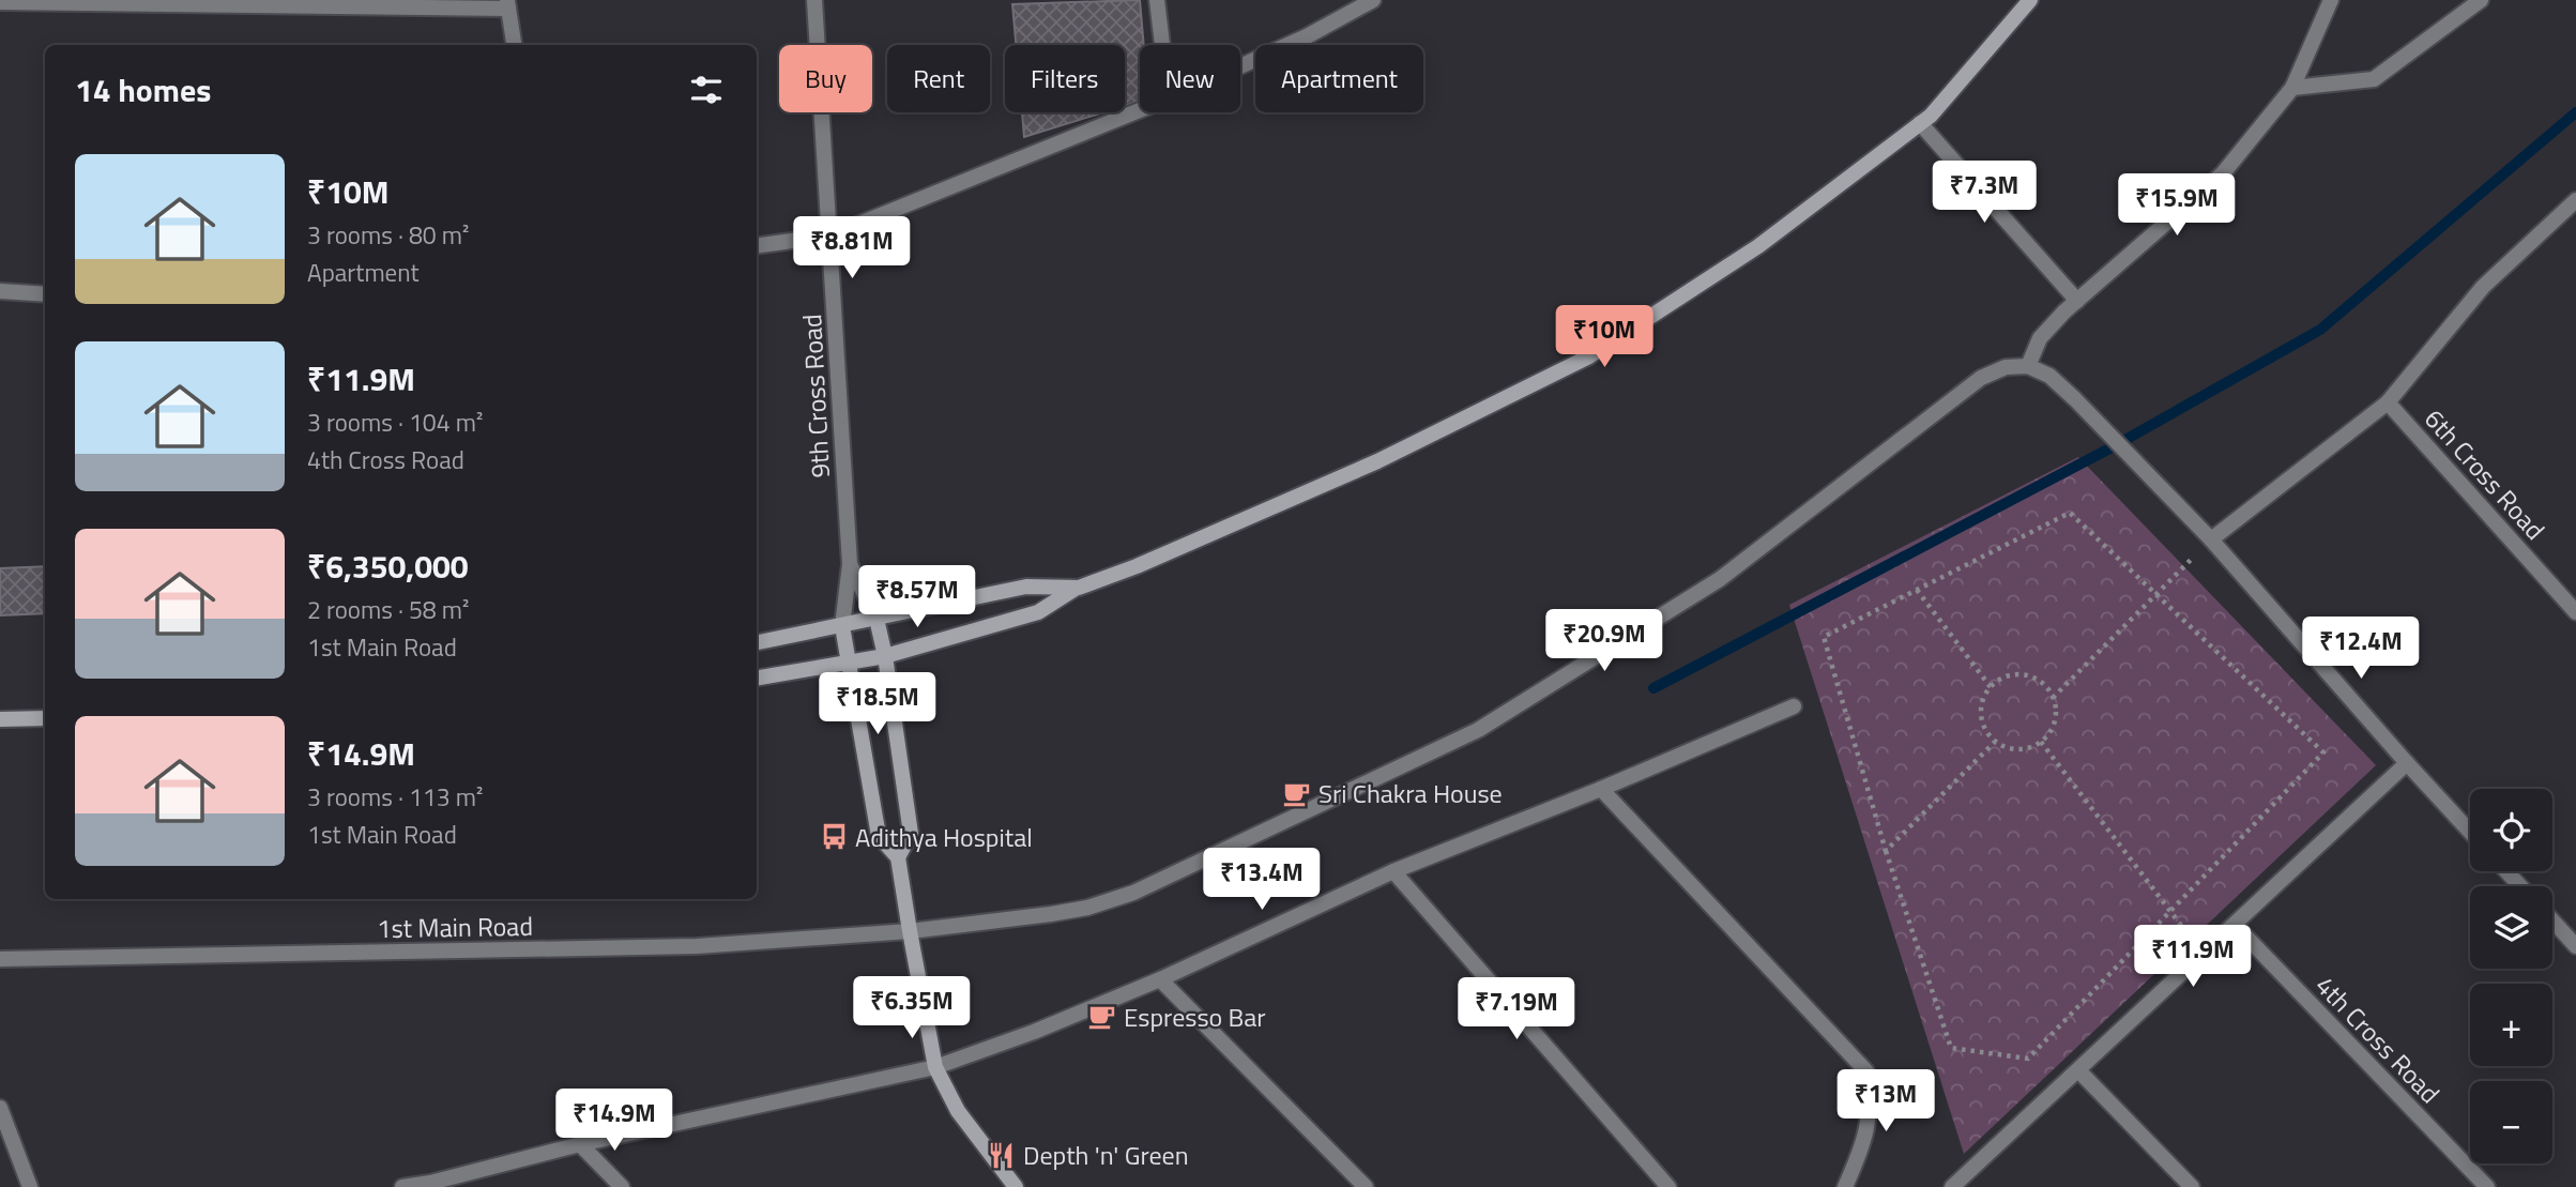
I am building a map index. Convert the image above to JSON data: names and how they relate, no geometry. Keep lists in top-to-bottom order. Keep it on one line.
{"streets":{"street":["9th Cross Road","6th Cross Road","1st Main Road","4th Cross Road"]},"places":{"cafe":["Sri Chakra House","Espresso Bar"],"bus stop":["Adithya Hospital"],"restaurant":["Depth 'n' Green"]},"page":{"chip":["Buy","Rent","Filters","New","Apartment"],"heading":"14 homes","list":[{"name":"₹10M","note":"3 rooms · 80 m² · Apartment"},{"name":"₹11.9M","note":"3 rooms · 104 m² · 4th Cross Road"},{"name":"₹6,350,000","note":"2 rooms · 58 m² · 1st Main Road"},{"name":"₹14.9M","note":"3 rooms · 113 m² · 1st Main Road"}],"price":["₹7.3M","₹15.9M","₹8.81M","₹10M","₹8.57M","₹20.9M","₹12.4M","₹18.5M","₹13.4M","₹11.9M","₹6.35M","₹7.19M","₹13M","₹14.9M"],"map_buttons":["+","−"]}}
